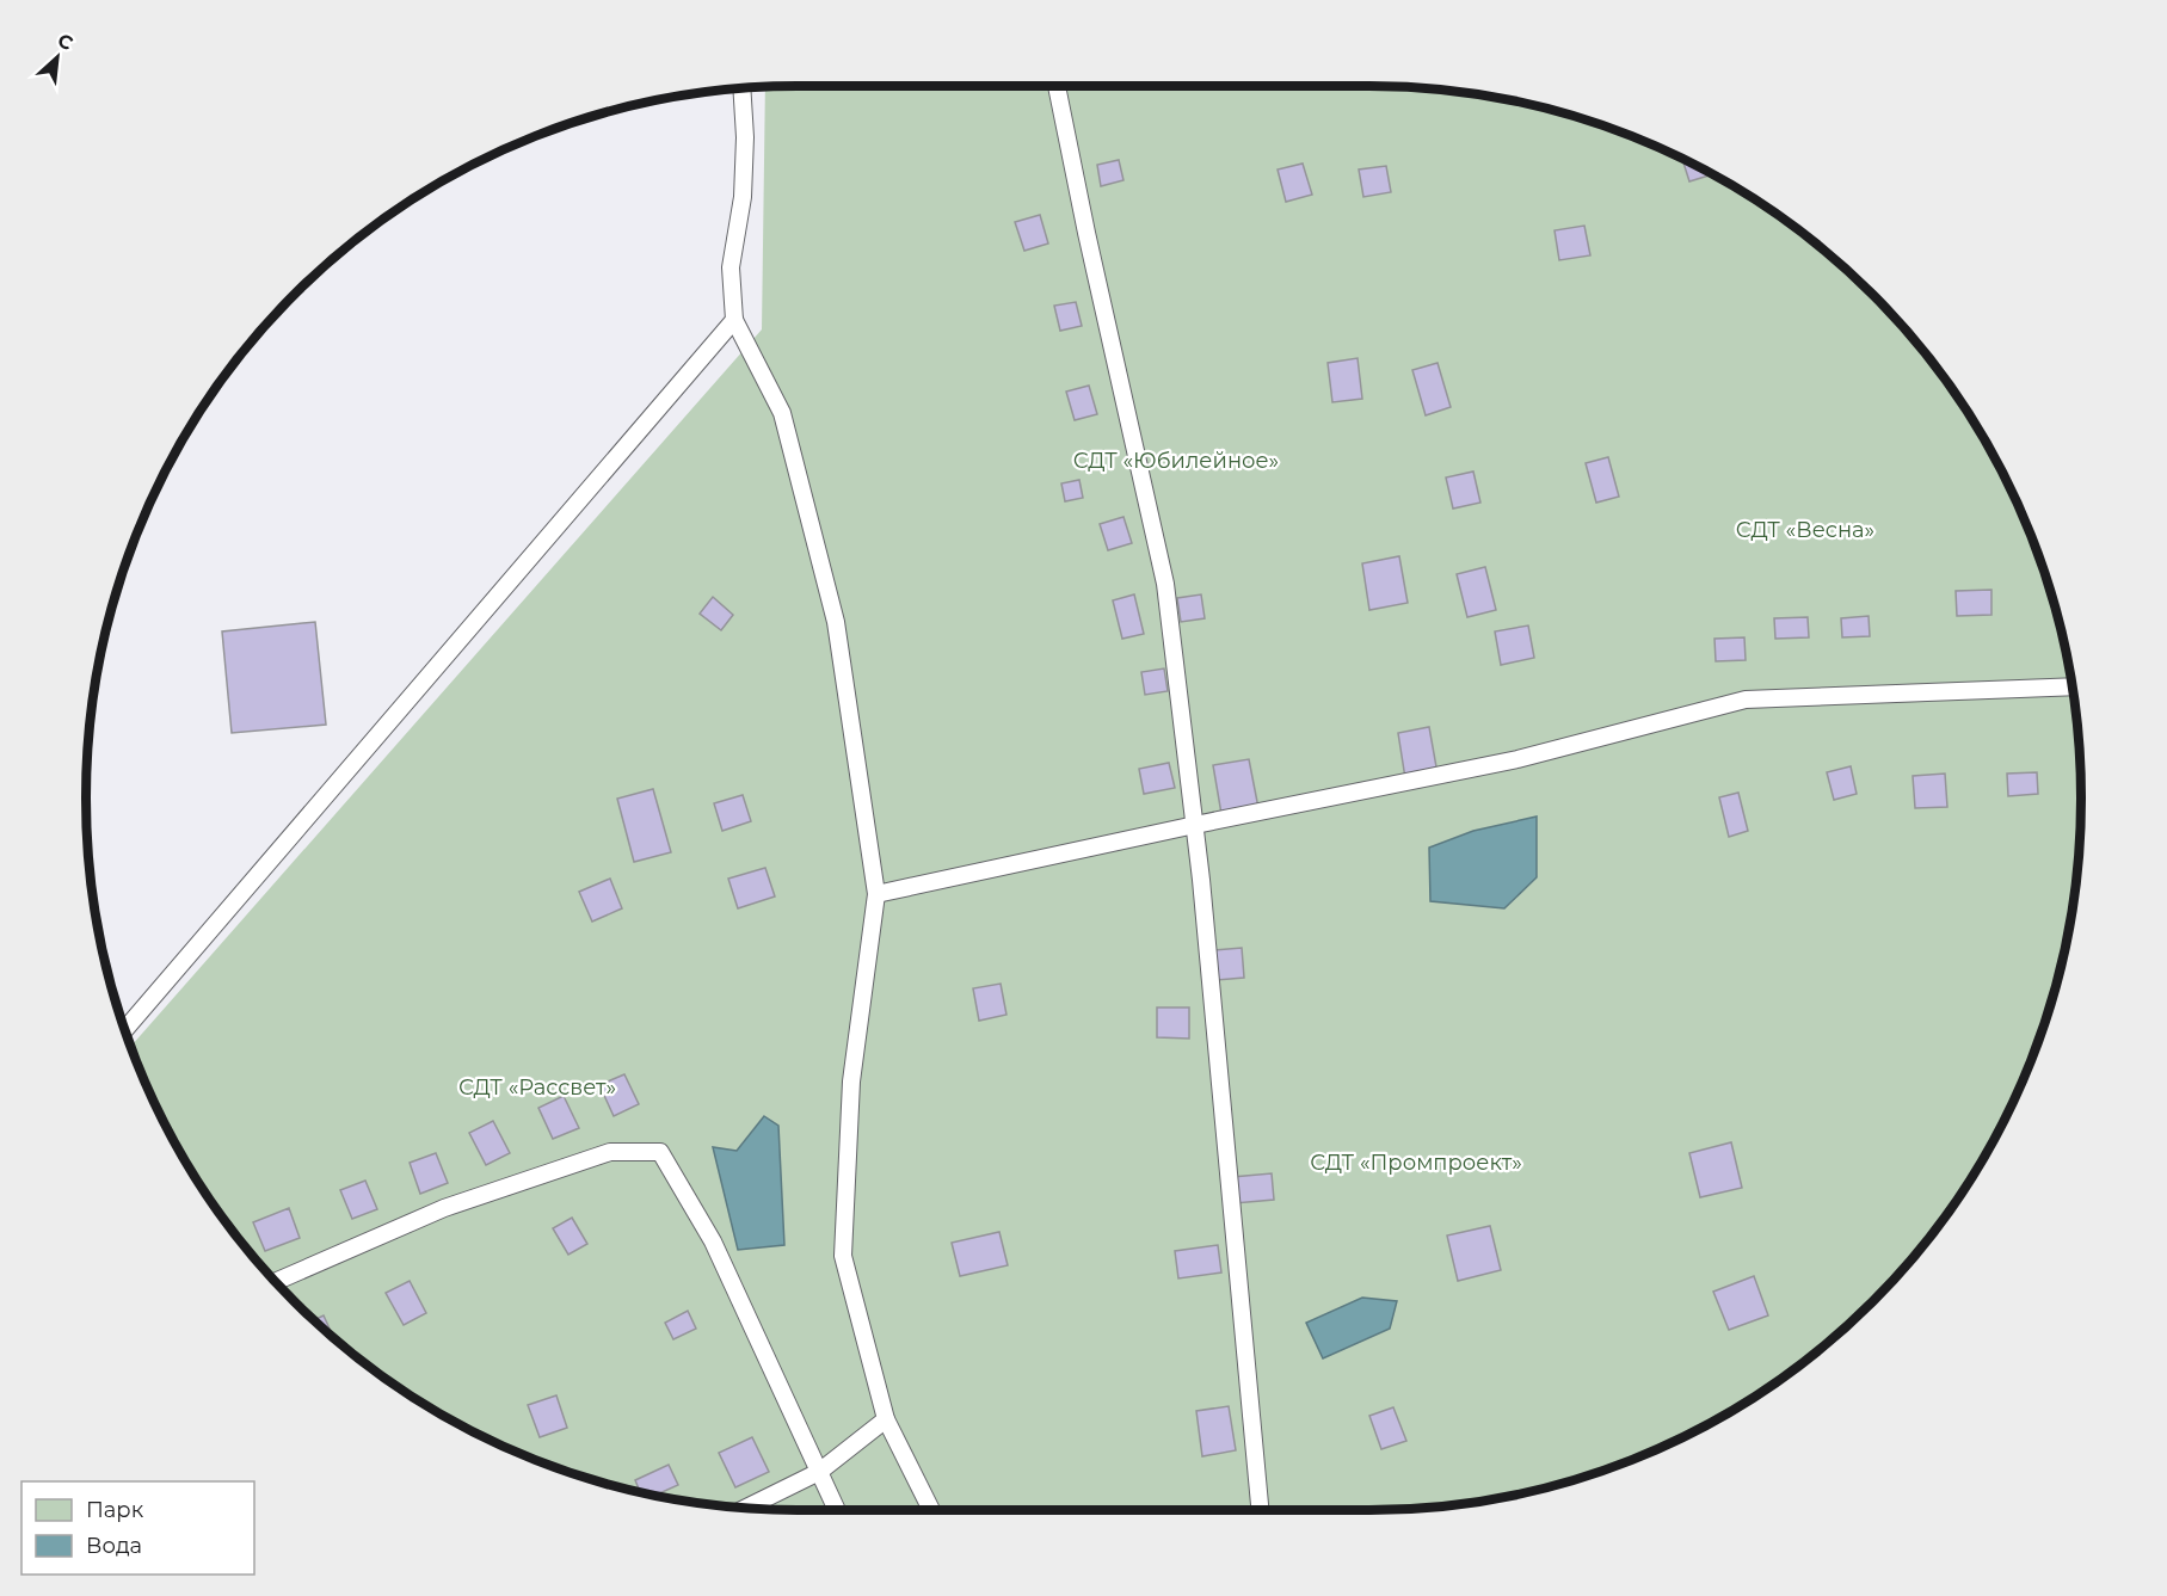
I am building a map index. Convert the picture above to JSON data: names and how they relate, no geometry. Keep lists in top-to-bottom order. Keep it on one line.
{"parks":["СДТ «Юбилейное»","СДТ «Весна»","СДТ «Рассвет»","СДТ «Промпроект»"],"legend":["Парк","Вода"],"north":"top right"}
